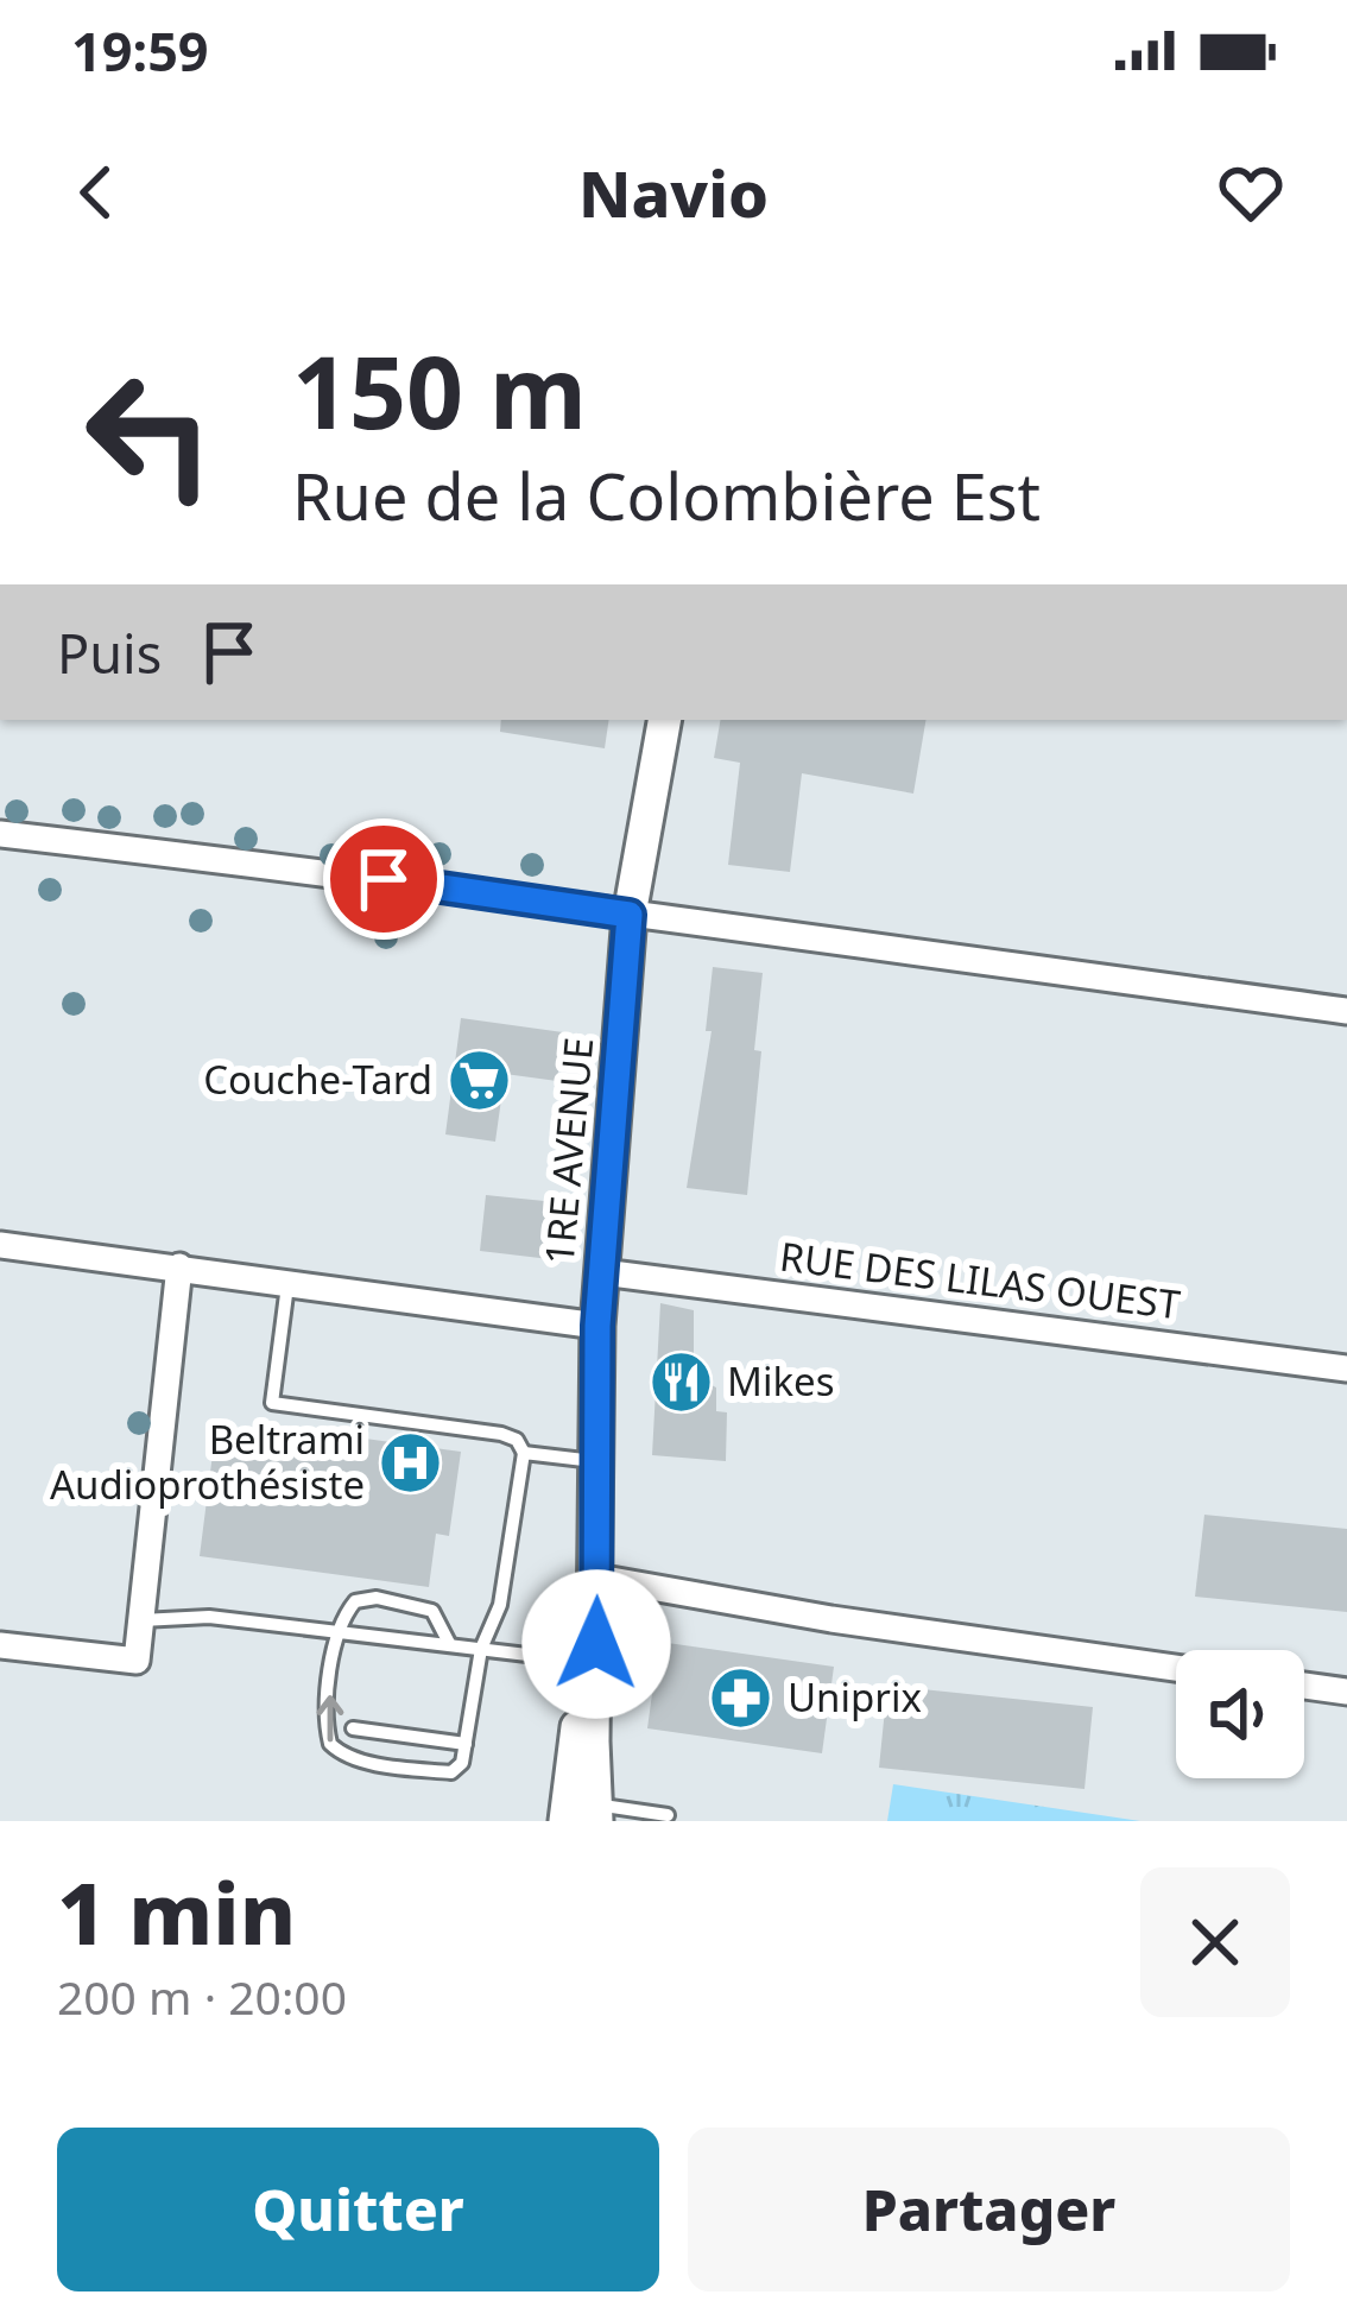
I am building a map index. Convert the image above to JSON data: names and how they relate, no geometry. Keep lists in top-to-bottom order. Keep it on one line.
{"streets":{"street":["1RE AVENUE","RUE DES LILAS OUEST"]},"crossings":[["1RE AVENUE","RUE DES LILAS OUEST"]],"places":{"supermarket":["Couche-Tard"],"restaurant":["Mikes"],"hospital":["Beltrami Audioprothésiste"],"pharmacy":["Uniprix"]},"page":{"status":"19:59","header":"Navio","turn":["150 m","Rue de la Colombière Est"],"then":"Puis","heading":["1 min","200 m · 20:00"],"buttons":["Quitter","Partager"]}}
